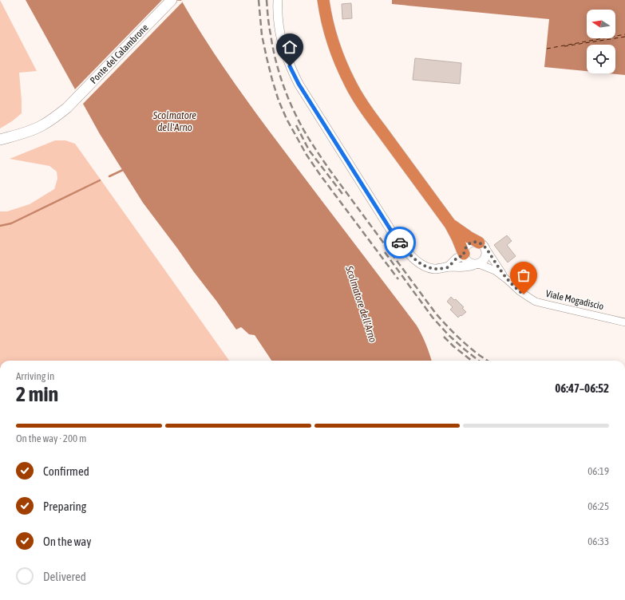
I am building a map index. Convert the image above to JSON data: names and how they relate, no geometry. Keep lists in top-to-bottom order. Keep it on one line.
{"streets":{"main road":["Ponte del Calambrone"],"street":["Viale Mogadiscio"]},"water":["Scolmatore dell'Arno"],"north":"left","page":{"heading":["2 min","Arriving in","06:47–06:52"],"bar":"On the way · 200 m","list":[["Confirmed","06:19"],["Preparing","06:25"],["On the way","06:33"],"Delivered"]}}
